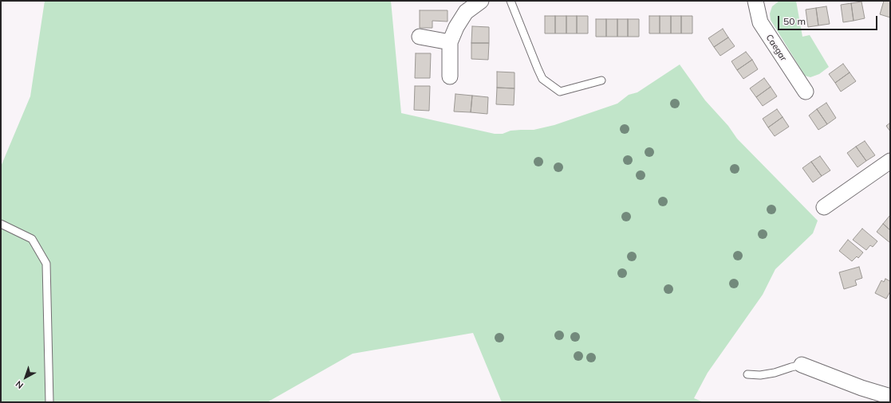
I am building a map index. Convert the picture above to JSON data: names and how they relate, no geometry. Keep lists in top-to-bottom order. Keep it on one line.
{"streets":{"street":["Caegar"]},"scale_bar":"50 m","north":"bottom left"}
